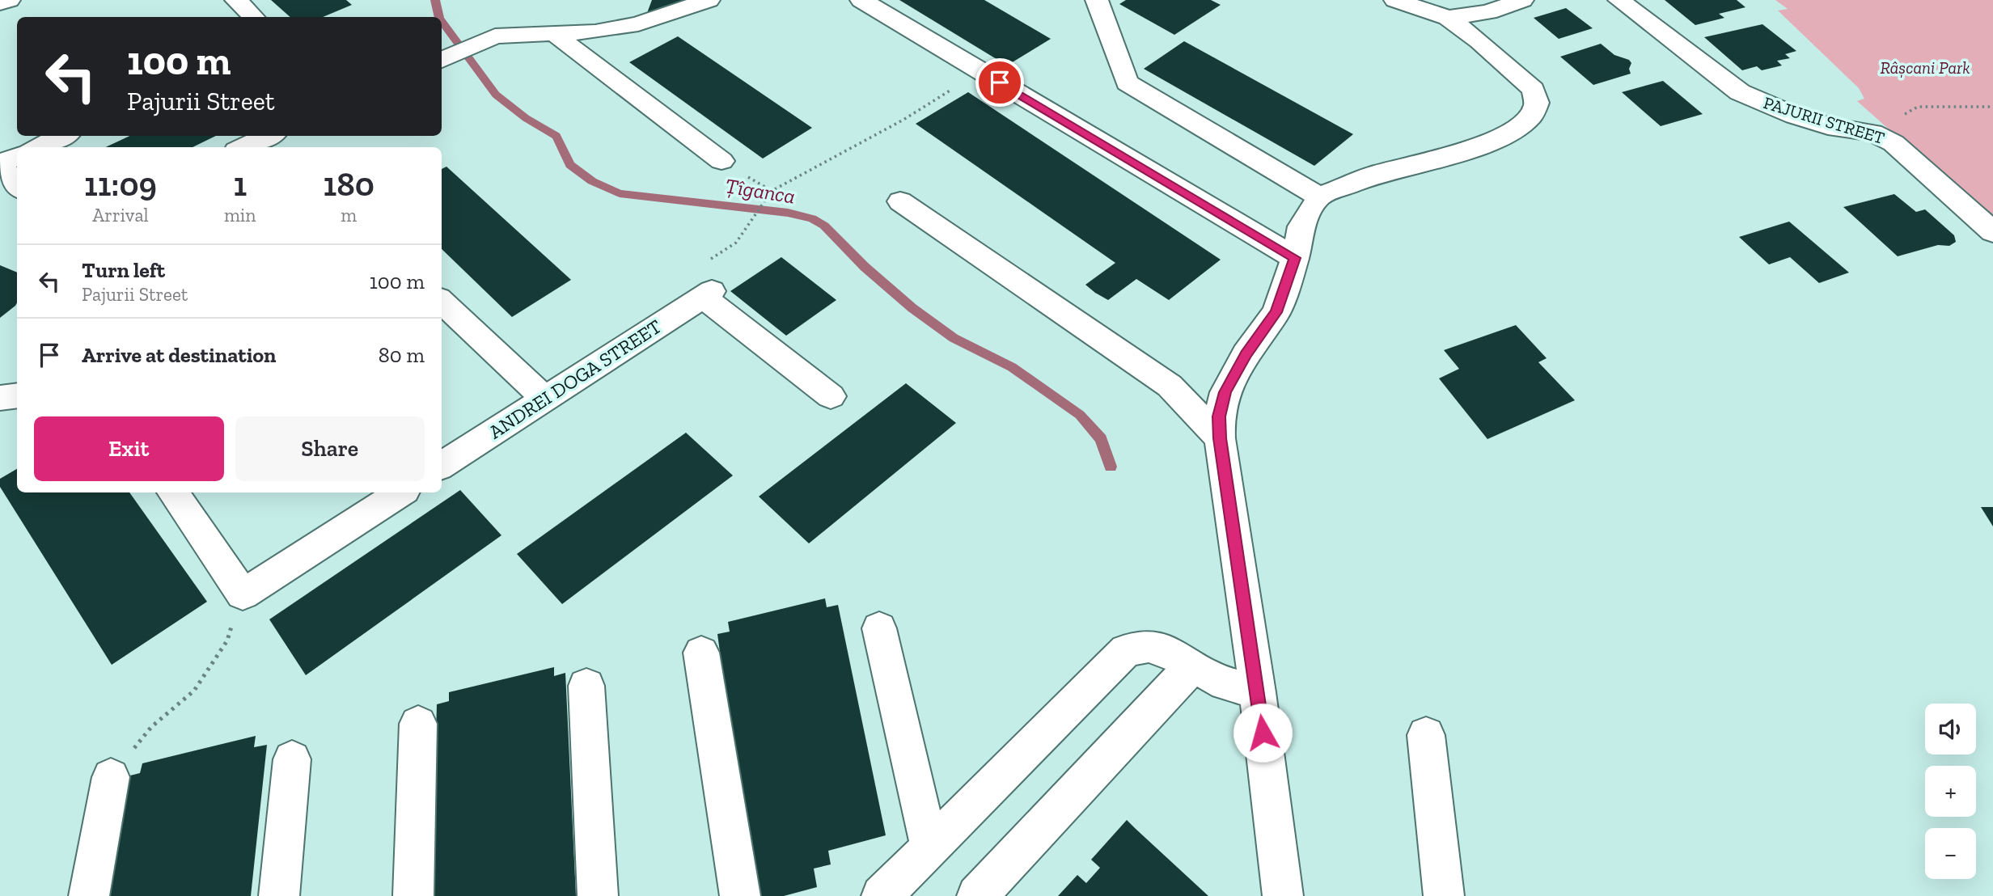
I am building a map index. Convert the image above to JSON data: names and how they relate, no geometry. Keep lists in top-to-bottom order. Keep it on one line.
{"streets":{"street":["PAJURII STREET","ANDREI DOGA STREET"]},"water":["Țîganca"],"parks":["Râșcani Park"],"page":{"turn":["100 m","Pajurii Street"],"eta":["11:09","Arrival","1","min","180","m"],"list":[{"name":"Turn left","note":"Pajurii Street","value":"100 m"},{"name":"Arrive at destination","value":"80 m"}],"buttons":["Exit","Share"],"map_buttons":["+","−"]}}
